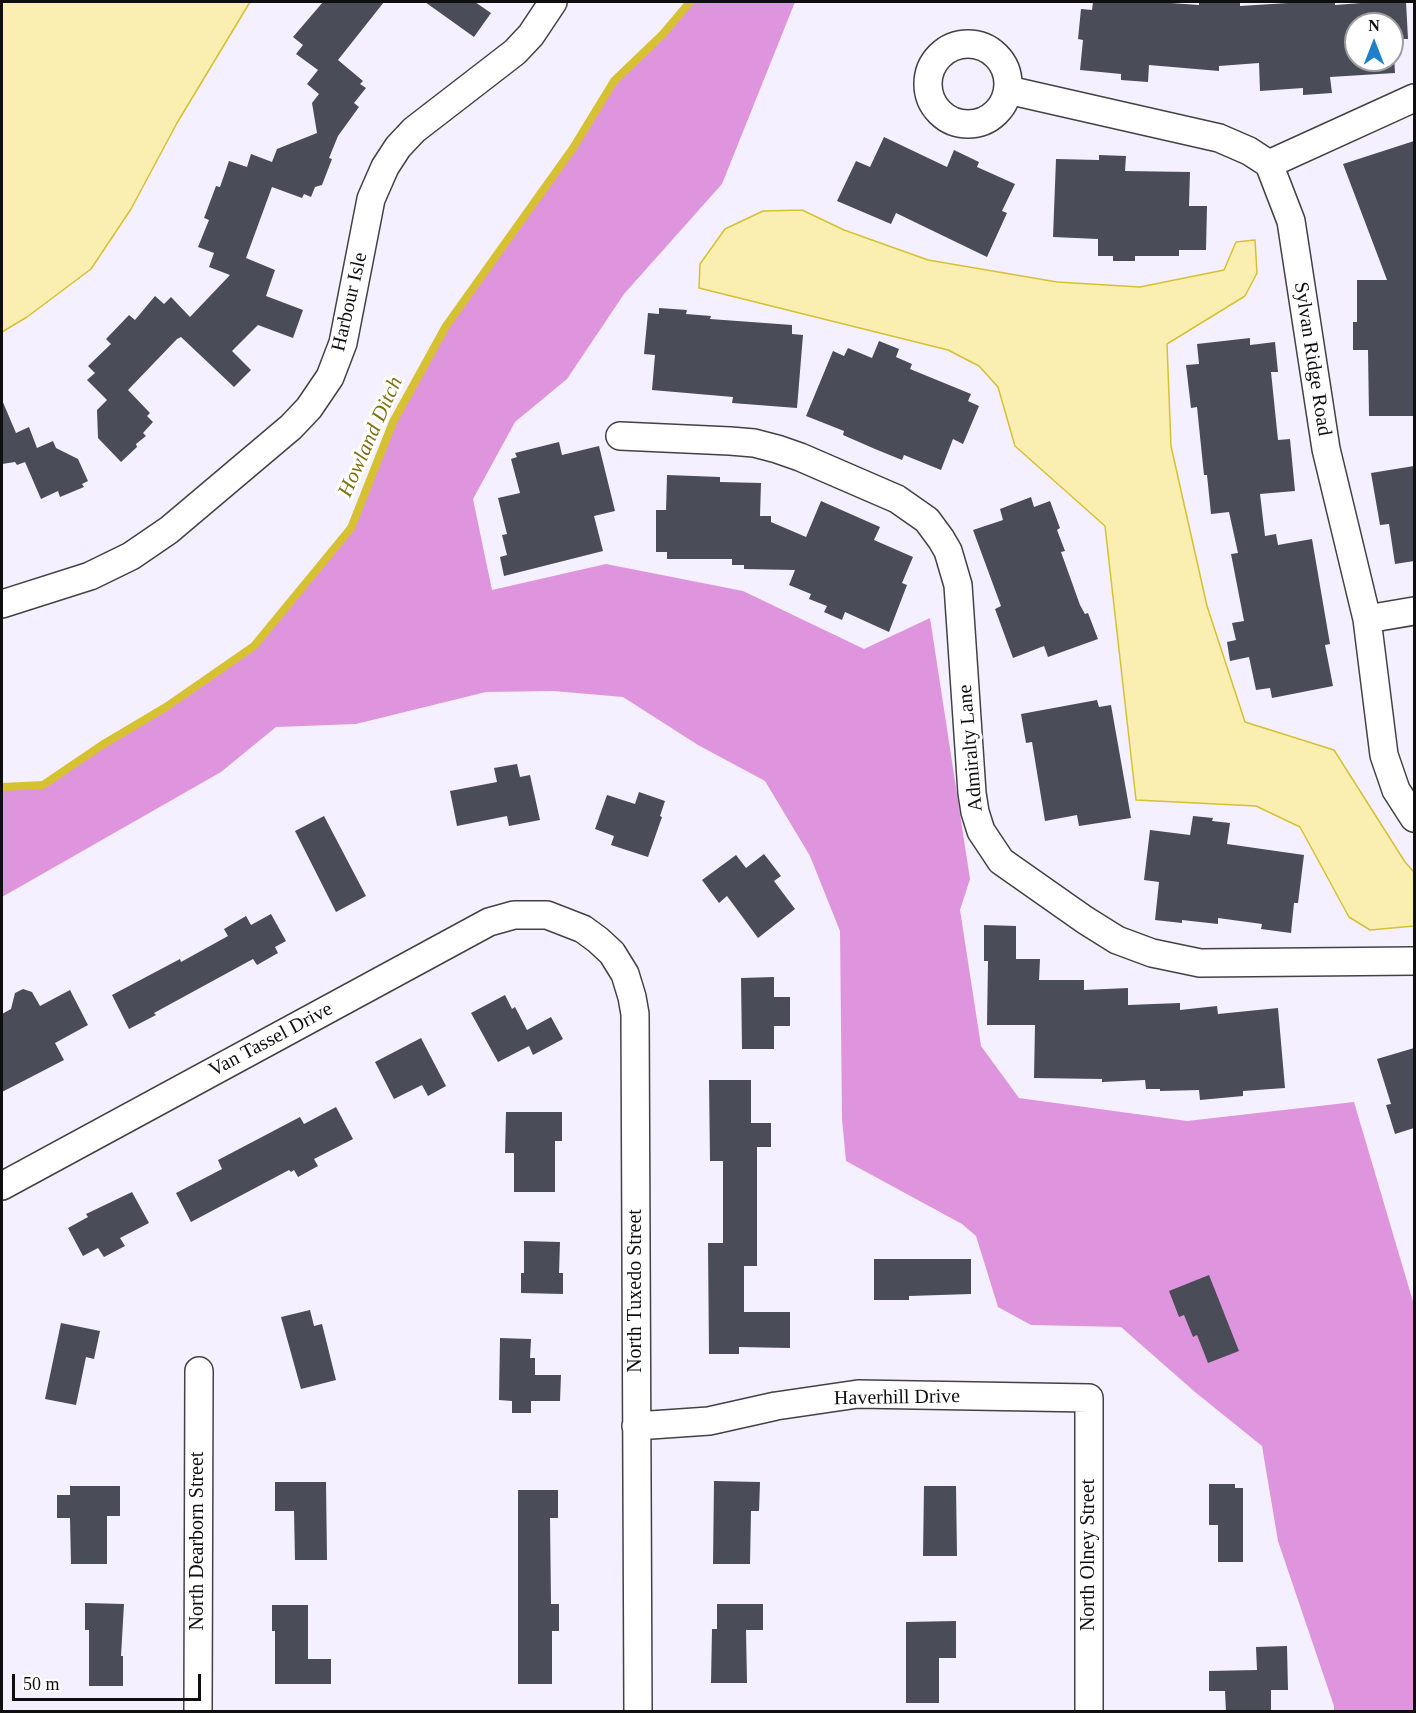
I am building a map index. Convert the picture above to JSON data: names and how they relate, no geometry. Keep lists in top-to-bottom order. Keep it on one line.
{"streets":{"street":["Harbour Isle","Sylvan Ridge Road","Admiralty Lane","Van Tassel Drive","North Tuxedo Street","Haverhill Drive","North Dearborn Street","North Olney Street"]},"crossings":[["Van Tassel Drive","North Tuxedo Street"],["North Tuxedo Street","Haverhill Drive"],["Haverhill Drive","North Olney Street"]],"water":["Howland Ditch"],"scale_bar":"50 m","north":"top"}
